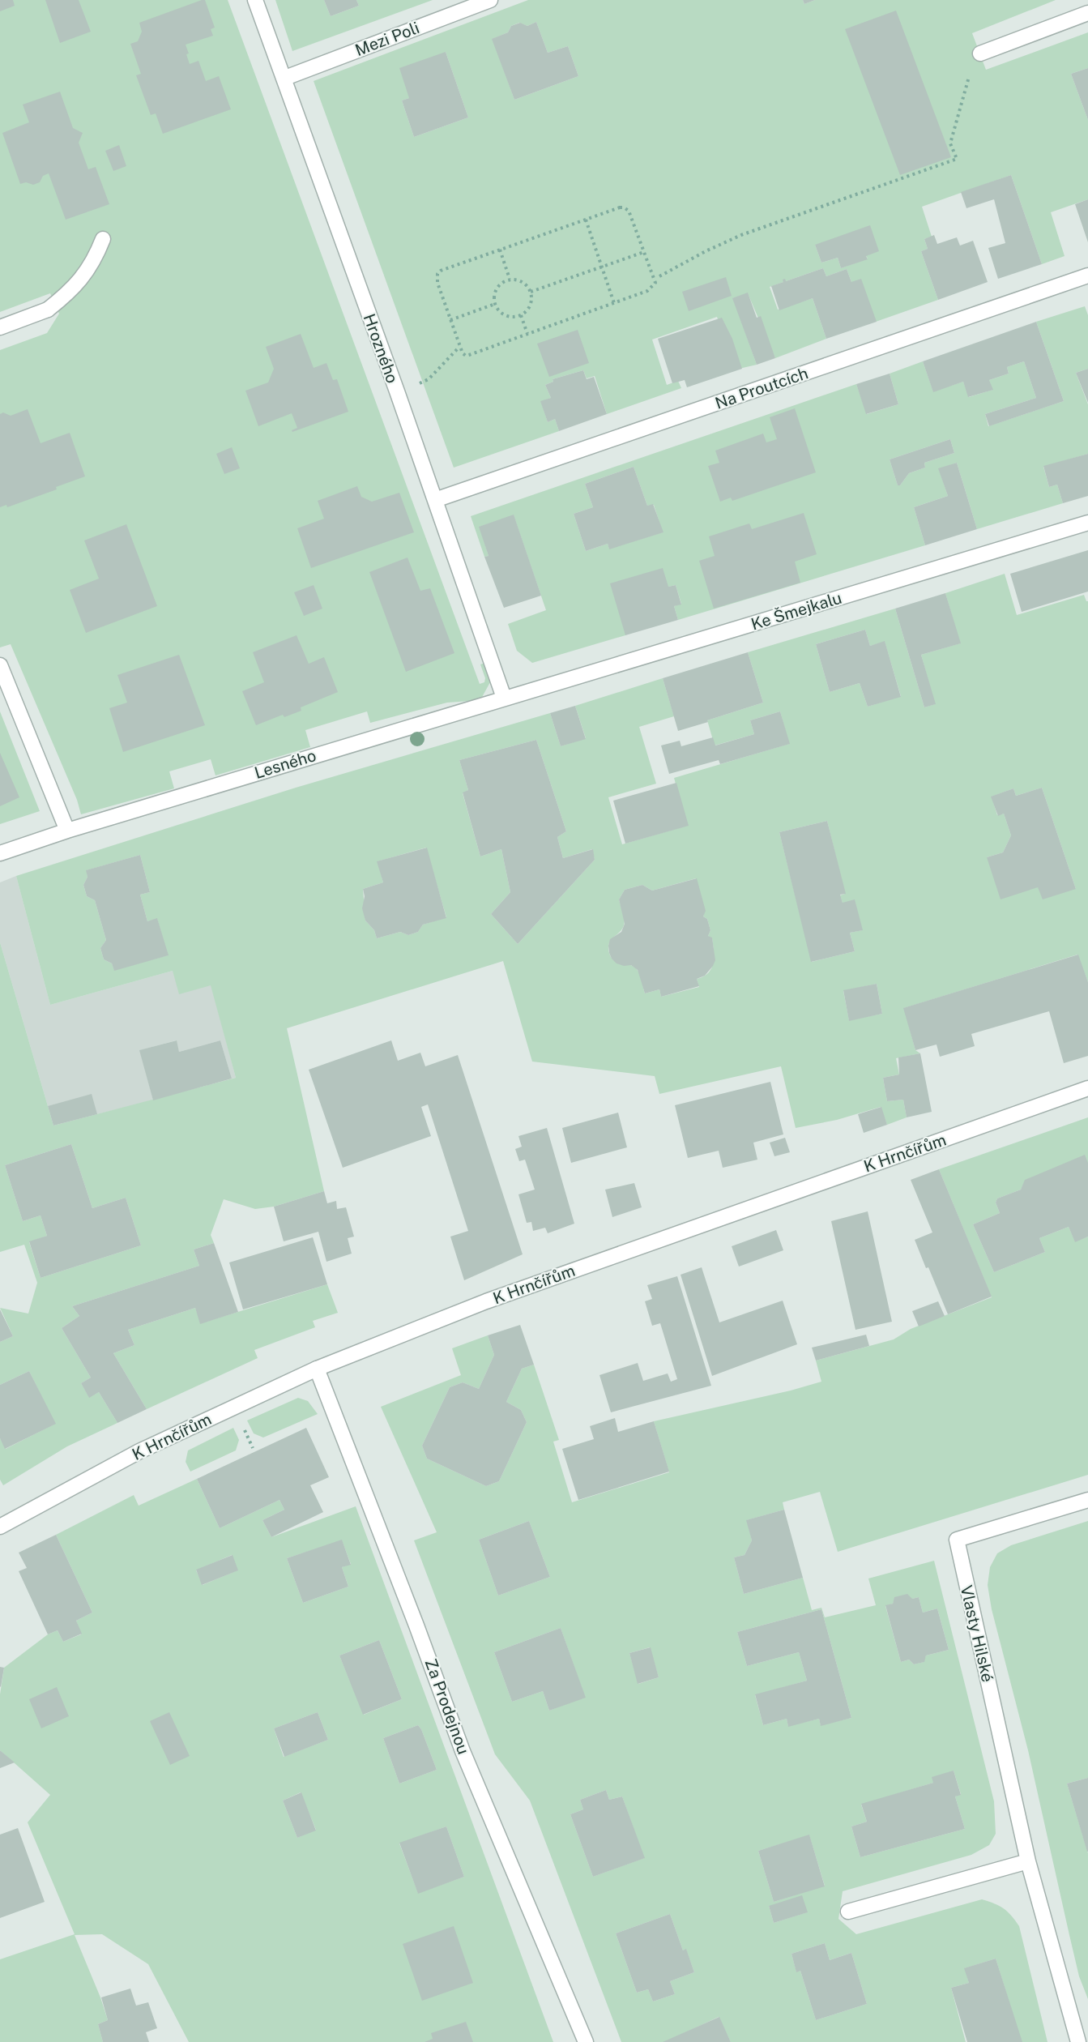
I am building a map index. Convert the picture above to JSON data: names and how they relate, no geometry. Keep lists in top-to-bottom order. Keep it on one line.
{"streets":{"street":["Mezi Poli","Hrozného","Na Proutcích","Ke Šmejkalu","Lesného","K Hrnčířům","Vlasty Hilské","Za Prodejnou"]},"crossings":[["Mezi Poli","Hrozného"],["Hrozného","Na Proutcích"],["Hrozného","Ke Šmejkalu"],["Hrozného","Lesného"],["Ke Šmejkalu","Lesného"],["K Hrnčířům","Za Prodejnou"]]}
